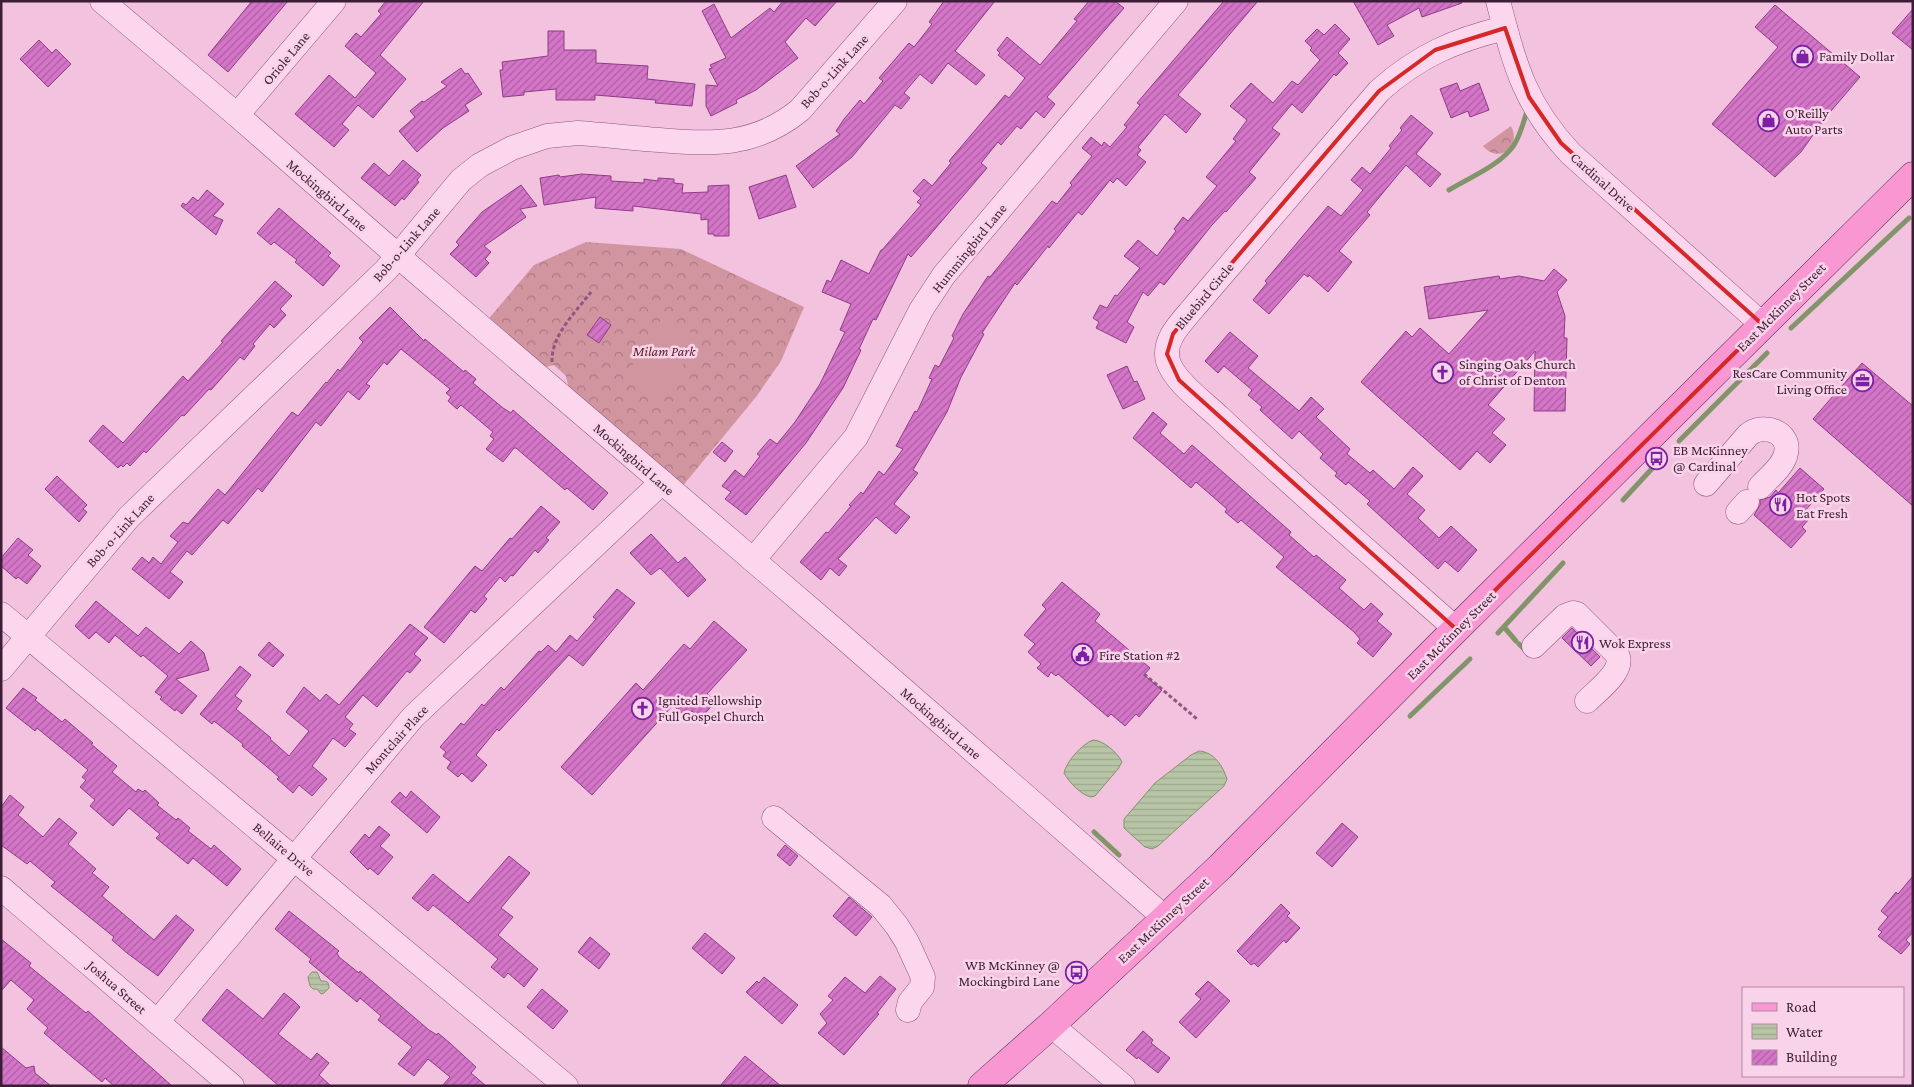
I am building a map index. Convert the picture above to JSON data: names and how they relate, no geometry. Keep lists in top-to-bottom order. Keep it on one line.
{"streets":{"main road":["East McKinney Street"],"street":["Oriole Lane","Bob-o-Link Lane","Cardinal Drive","Mockingbird Lane","Hummingbird Lane","Bluebird Circle","Montclair Place","Bellaire Drive","Joshua Street"]},"crossings":[["Oriole Lane","Mockingbird Lane"],["Bob-o-Link Lane","Mockingbird Lane"],["Bob-o-Link Lane","Bellaire Drive"],["Cardinal Drive","Bluebird Circle"],["Cardinal Drive","East McKinney Street"],["Mockingbird Lane","Hummingbird Lane"],["Mockingbird Lane","East McKinney Street"],["Mockingbird Lane","Montclair Place"],["Bluebird Circle","East McKinney Street"],["Montclair Place","Bellaire Drive"],["Montclair Place","Joshua Street"]],"parks":["Milam Park"],"places":{"shop":["Family Dollar","O'Reilly Auto Parts"],"church":["Singing Oaks Church of Christ of Denton","Ignited Fellowship Full Gospel Church"],"office":["ResCare Community Living Office"],"bus stop":["EB McKinney @ Cardinal","WB McKinney @ Mockingbird Lane"],"restaurant":["Hot Spots Eat Fresh","Wok Express"],"public building":["Fire Station #2"]},"legend":["Road","Water","Building"]}
